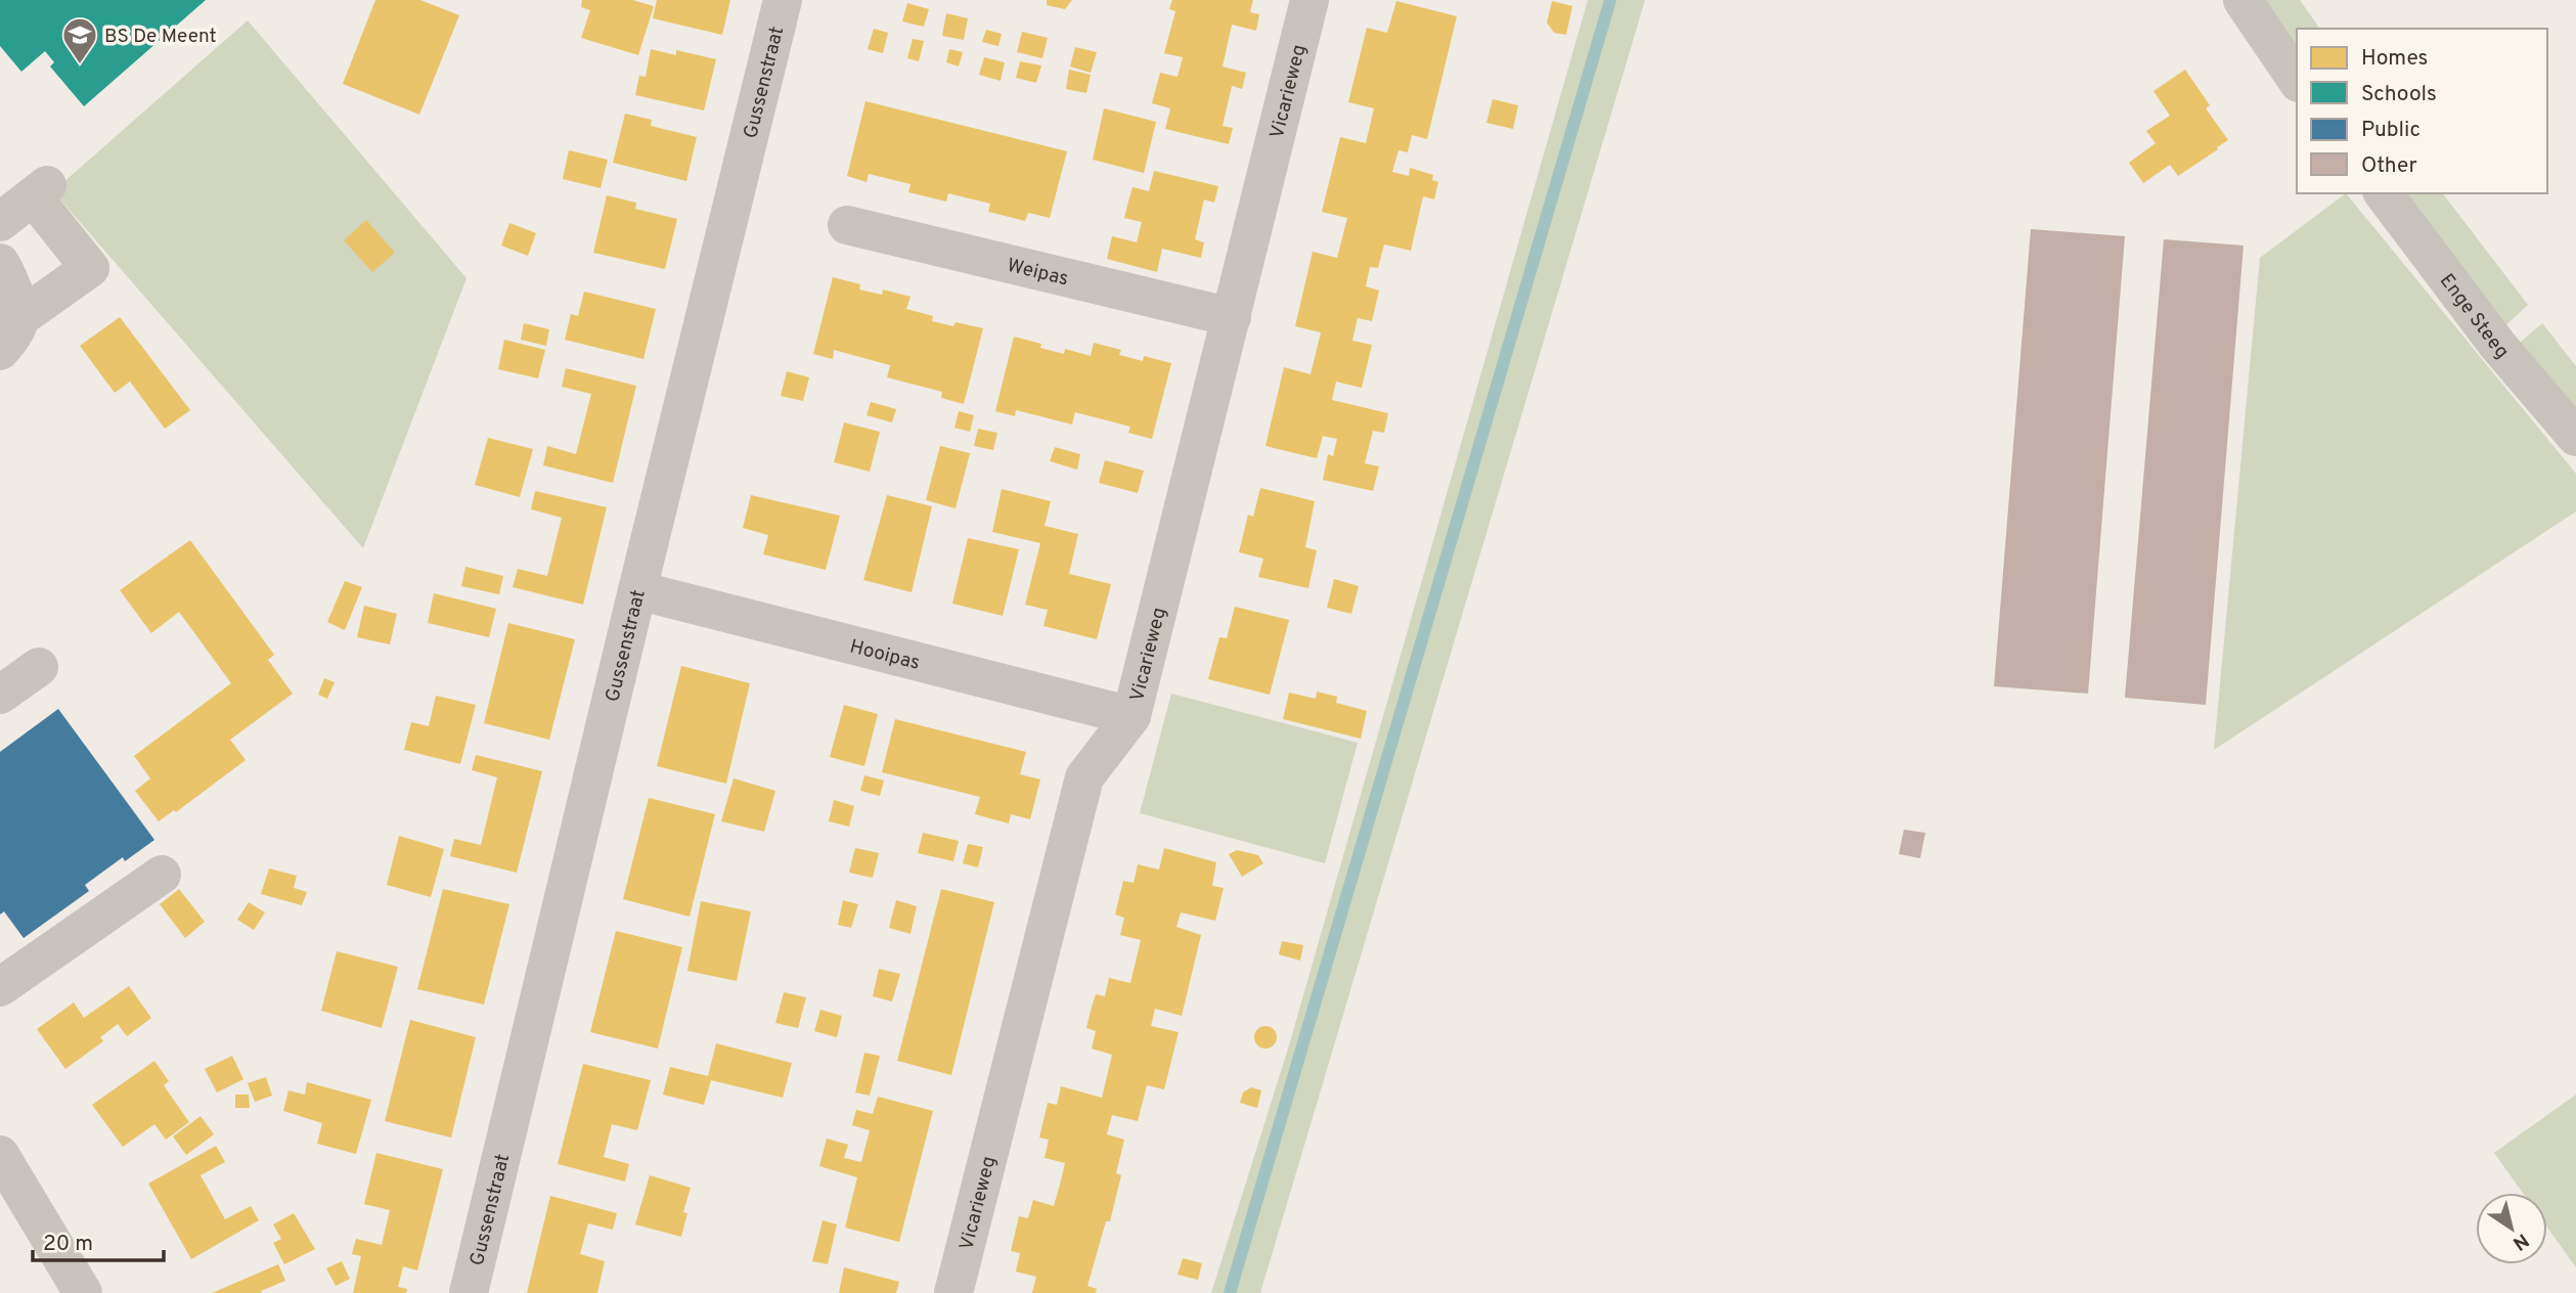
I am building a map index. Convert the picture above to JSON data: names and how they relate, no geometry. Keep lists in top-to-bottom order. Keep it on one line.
{"streets":{"street":["Gussenstraat","Vicarieweg","Weipas","Enge Steeg","Hooipas"]},"crossings":[["Gussenstraat","Hooipas"],["Vicarieweg","Weipas"],["Vicarieweg","Hooipas"]],"places":{"school or university":["BS De Meent"]},"legend":["Homes","Schools","Public","Other"],"scale_bar":"20 m","north":"bottom right"}
